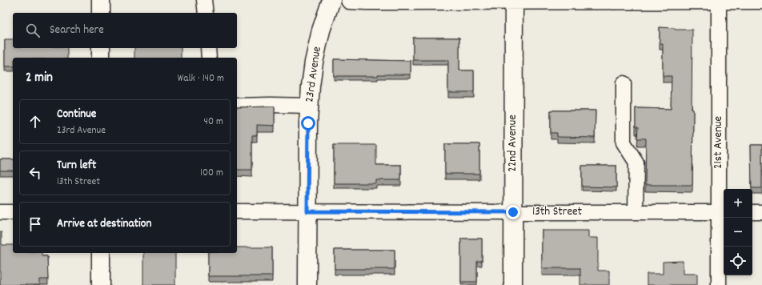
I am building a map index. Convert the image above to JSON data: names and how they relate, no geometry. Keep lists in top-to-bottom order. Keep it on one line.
{"streets":{"main road":["23rd Avenue","22nd Avenue"],"street":["21st Avenue","13th Street"]},"crossings":[["23rd Avenue","13th Street"],["21st Avenue","13th Street"],["22nd Avenue","13th Street"]],"page":{"search":"Search here","heading":["2 min","Walk · 140 m"],"list":[["Continue","23rd Avenue","40 m"],["Turn left","13th Street","100 m"],"Arrive at destination"],"map_buttons":["+","−"]}}
